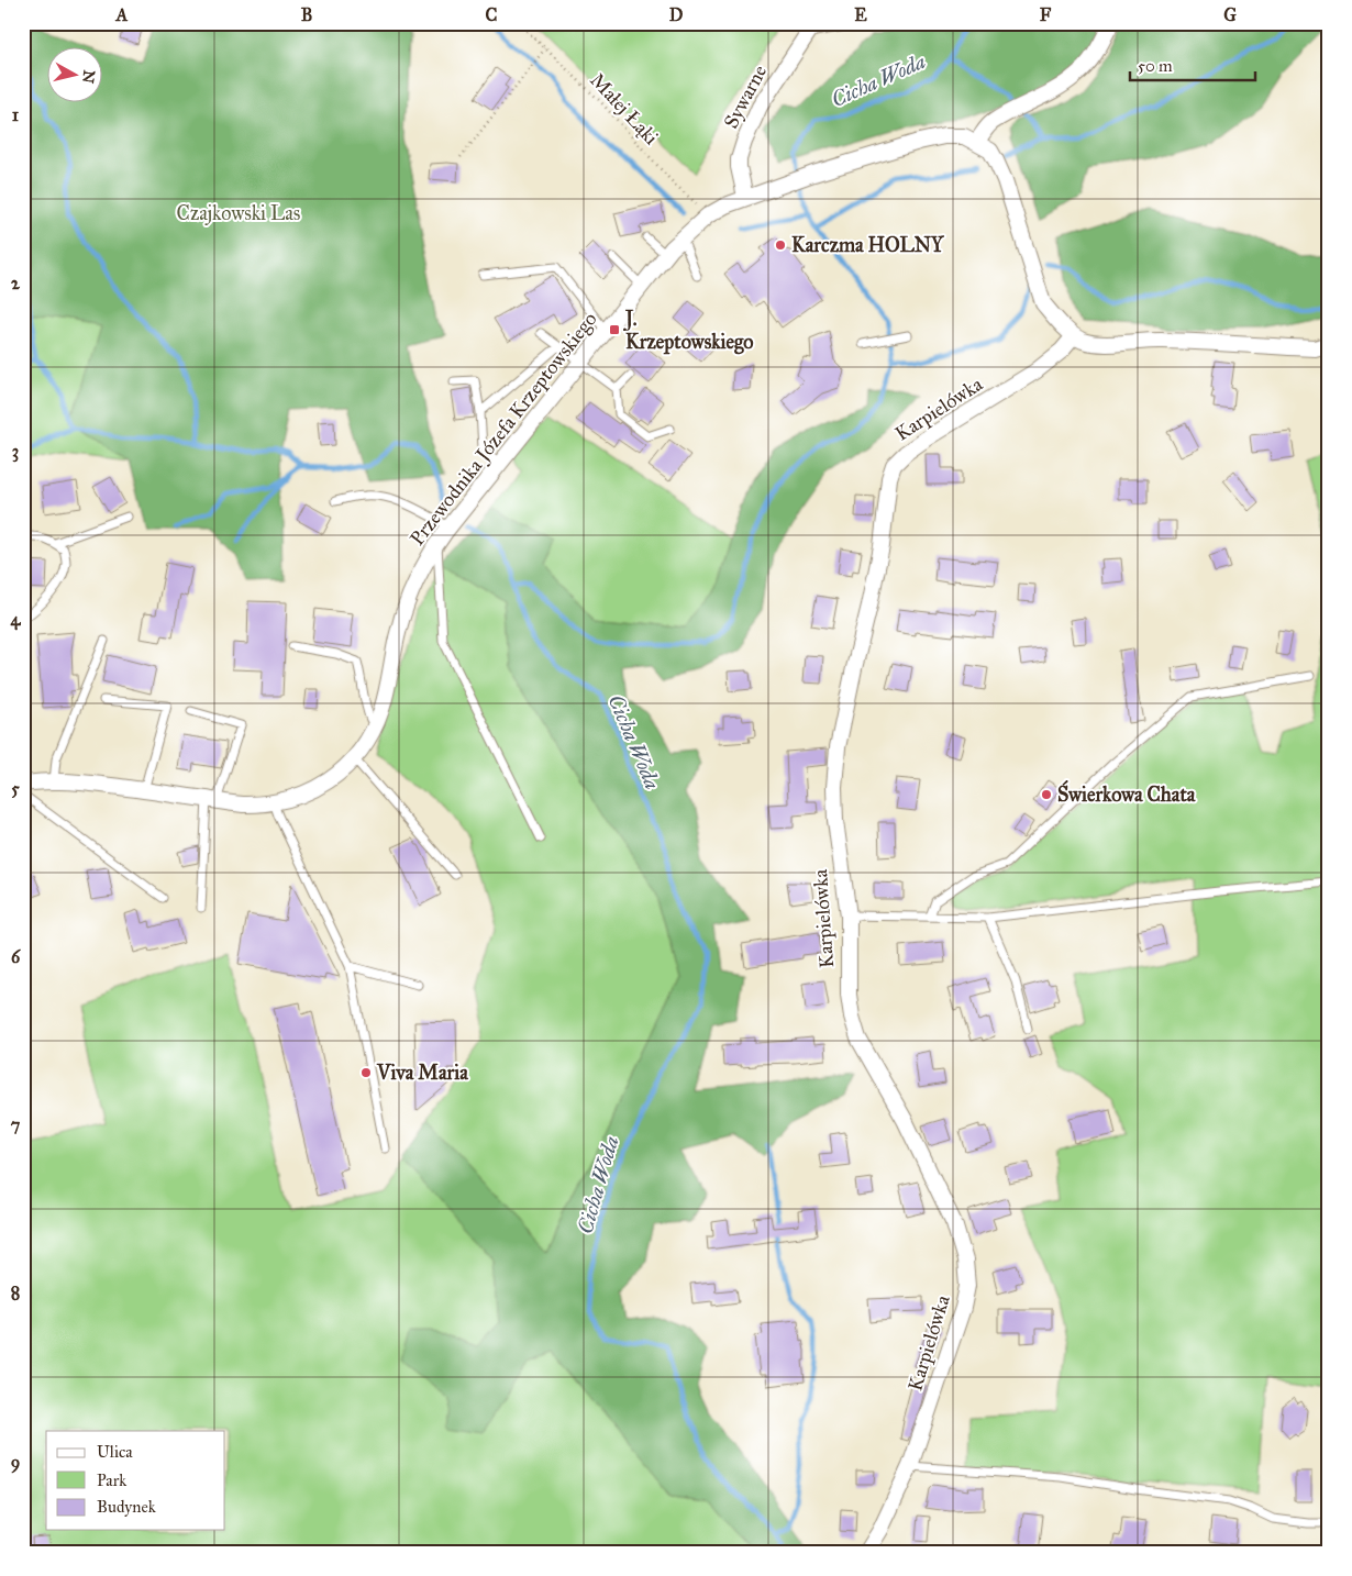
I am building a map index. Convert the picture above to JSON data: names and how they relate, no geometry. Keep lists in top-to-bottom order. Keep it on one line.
{"streets":{"street":["Sywarne","Karpielówka","Przewodnika Józefa Krzeptowskiego"],"path":["Małej Łąki"]},"crossings":[["Sywarne","Przewodnika Józefa Krzeptowskiego"],["Małej Łąki","Przewodnika Józefa Krzeptowskiego"]],"water":["Cicha Woda"],"parks":["Czajkowski Las"],"places":{"other":["Karczma HOLNY","Świerkowa Chata","Viva Maria"],"transit":["J. Krzeptowskiego"]},"legend":["Ulica","Park","Budynek"],"scale_bar":"50 m","north":"right","grid":{"columns":["A","B","C","D","E","F","G"],"rows":["1","2","3","4","5","6","7","8","9"]}}
